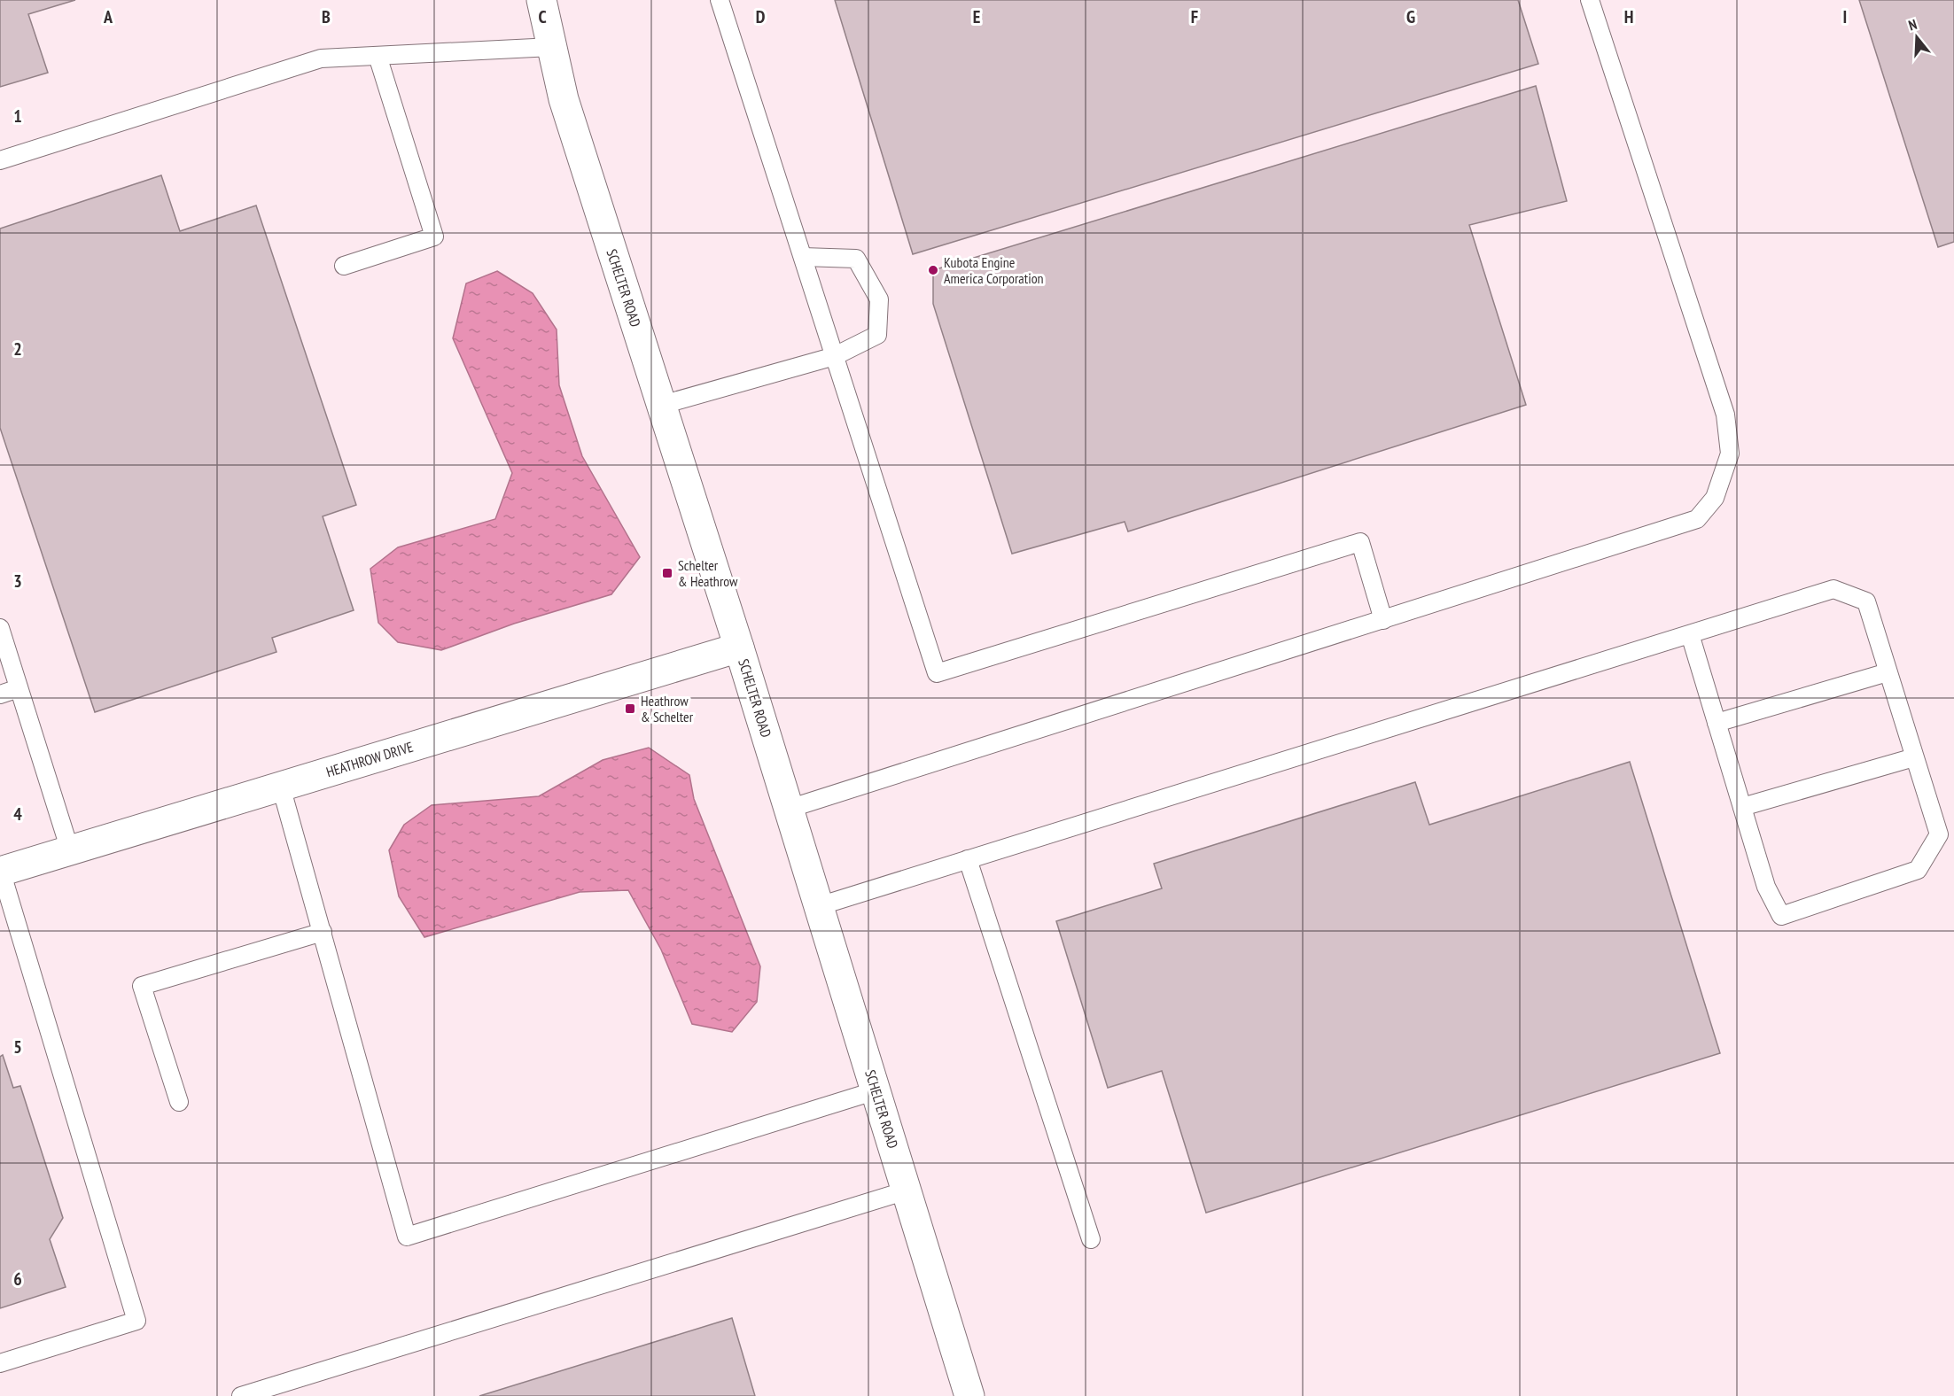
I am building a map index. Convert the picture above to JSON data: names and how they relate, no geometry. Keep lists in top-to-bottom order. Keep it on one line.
{"streets":{"street":["SCHELTER ROAD","HEATHROW DRIVE"]},"crossings":[["SCHELTER ROAD","HEATHROW DRIVE"]],"places":{"other":["Kubota Engine America Corporation"],"transit":["Schelter & Heathrow","Heathrow & Schelter"]},"north":"top","grid":{"columns":["A","B","C","D","E","F","G","H","I"],"rows":["1","2","3","4","5","6"]}}
